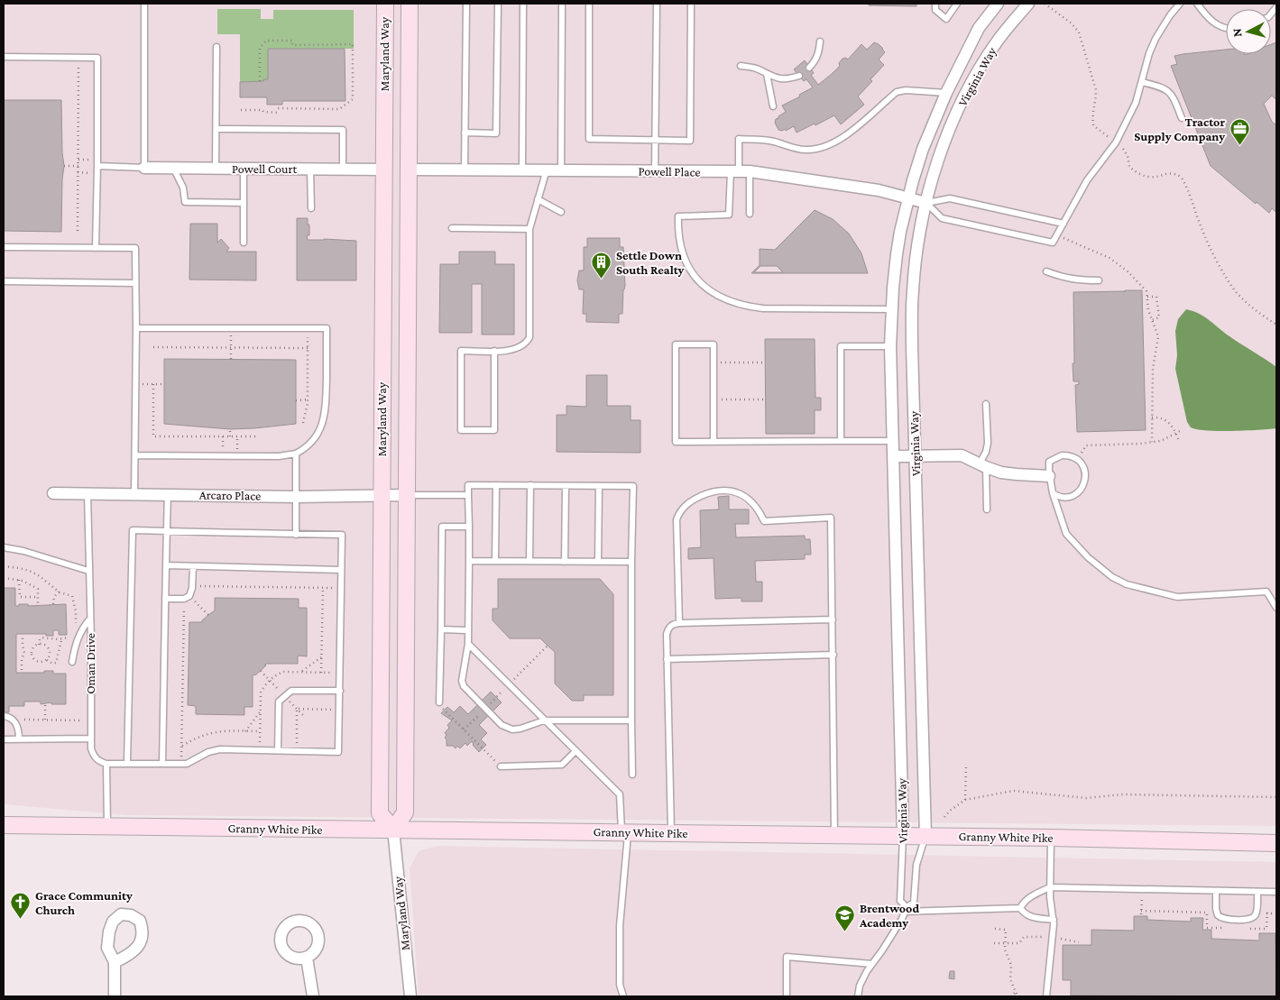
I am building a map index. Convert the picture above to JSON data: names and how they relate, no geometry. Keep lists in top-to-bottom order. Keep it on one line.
{"streets":{"main road":["Maryland Way","Granny White Pike"],"street":["Virginia Way","Powell Court","Powell Place","Arcaro Place"],"lane":["Oman Drive"]},"crossings":[["Maryland Way","Powell Court"],["Maryland Way","Powell Place"],["Maryland Way","Arcaro Place"],["Maryland Way","Granny White Pike"],["Virginia Way","Powell Place"],["Virginia Way","Granny White Pike"],["Arcaro Place","Oman Drive"]],"places":{"office":["Tractor Supply Company"],"building":["Settle Down South Realty"],"church":["Grace Community Church"],"school or university":["Brentwood Academy"]},"north":"left"}
